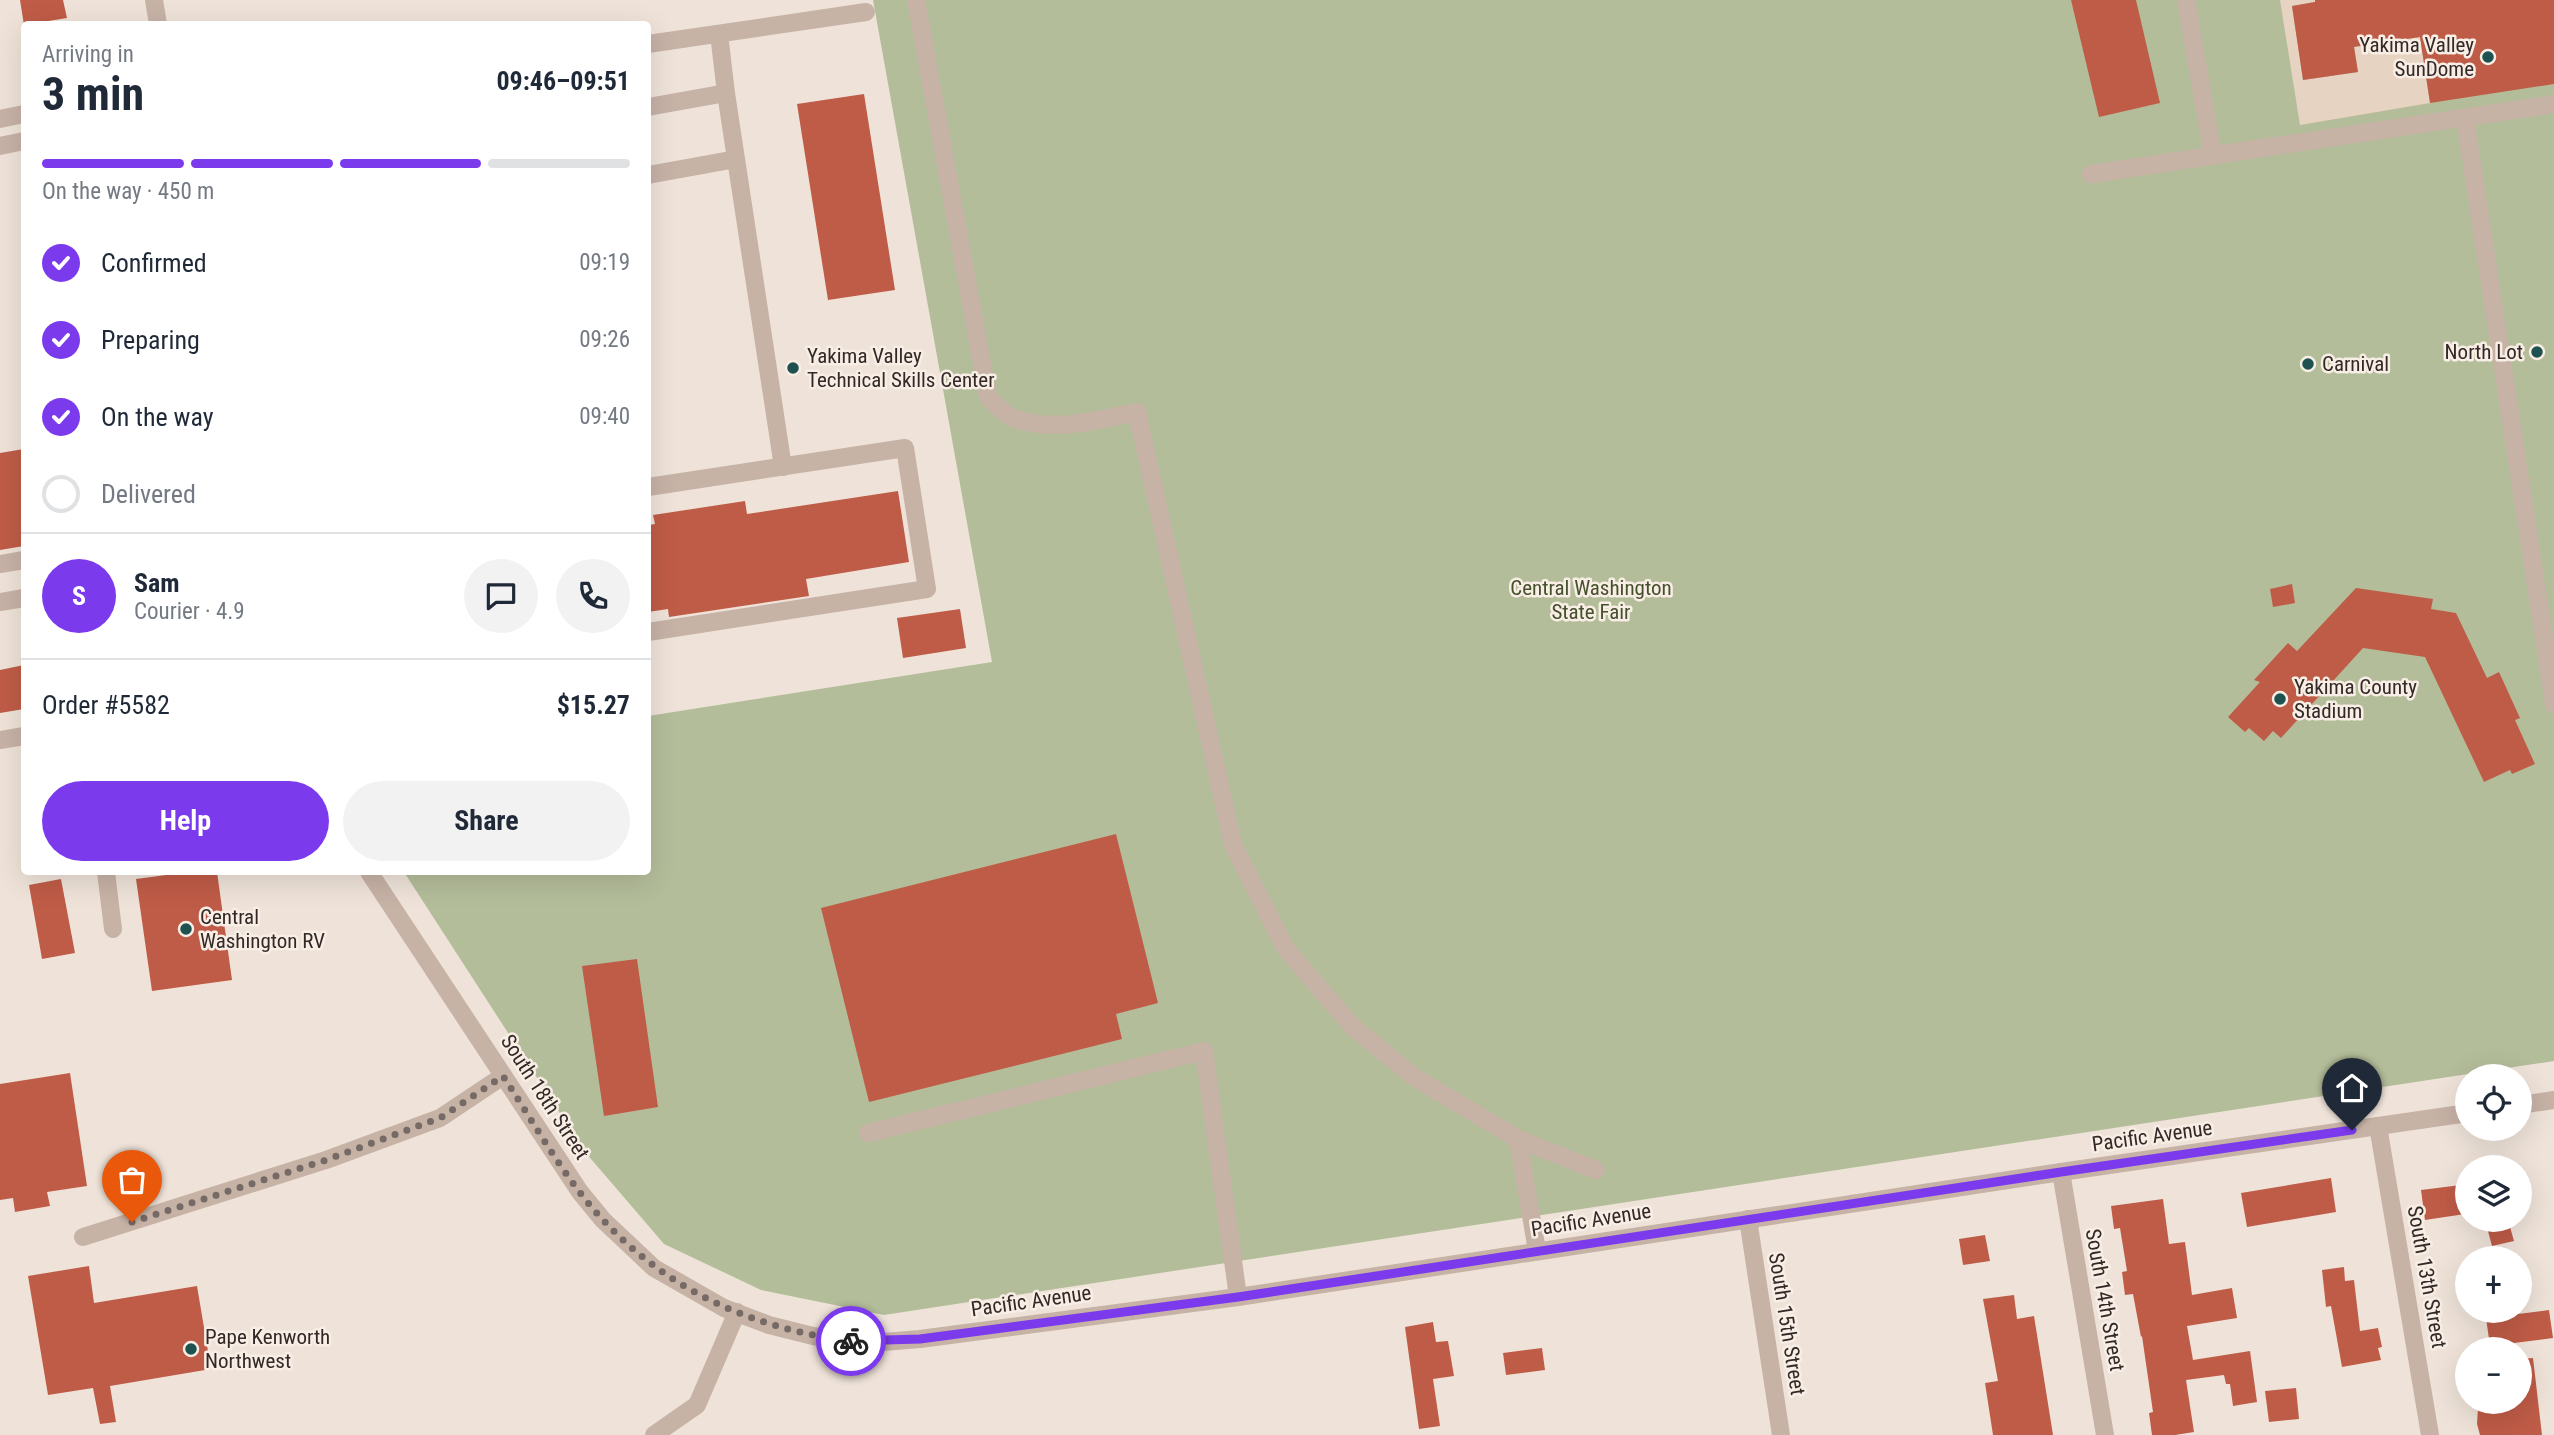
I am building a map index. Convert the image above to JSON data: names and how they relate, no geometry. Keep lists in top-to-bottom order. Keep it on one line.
{"streets":{"street":["South 18th Street","Pacific Avenue","South 13th Street","South 14th Street","South 15th Street"]},"crossings":[["South 18th Street","Pacific Avenue"],["Pacific Avenue","South 13th Street"],["Pacific Avenue","South 14th Street"],["Pacific Avenue","South 15th Street"]],"parks":["Central Washington State Fair"],"places":["Yakima Valley SunDome","North Lot","Carnival","Yakima Valley Technical Skills Center","Yakima County Stadium","Central Washington RV","Pape Kenworth Northwest"],"page":{"heading":["3 min","Arriving in","09:46–09:51"],"panel":["Sam","Courier · 4.9","Order #5582","$15.27"],"bar":"On the way · 450 m","list":[["Confirmed","09:19"],["Preparing","09:26"],["On the way","09:40"],"Delivered"],"round":"S","buttons":["Help","Share"],"map_buttons":["+","−"]}}
